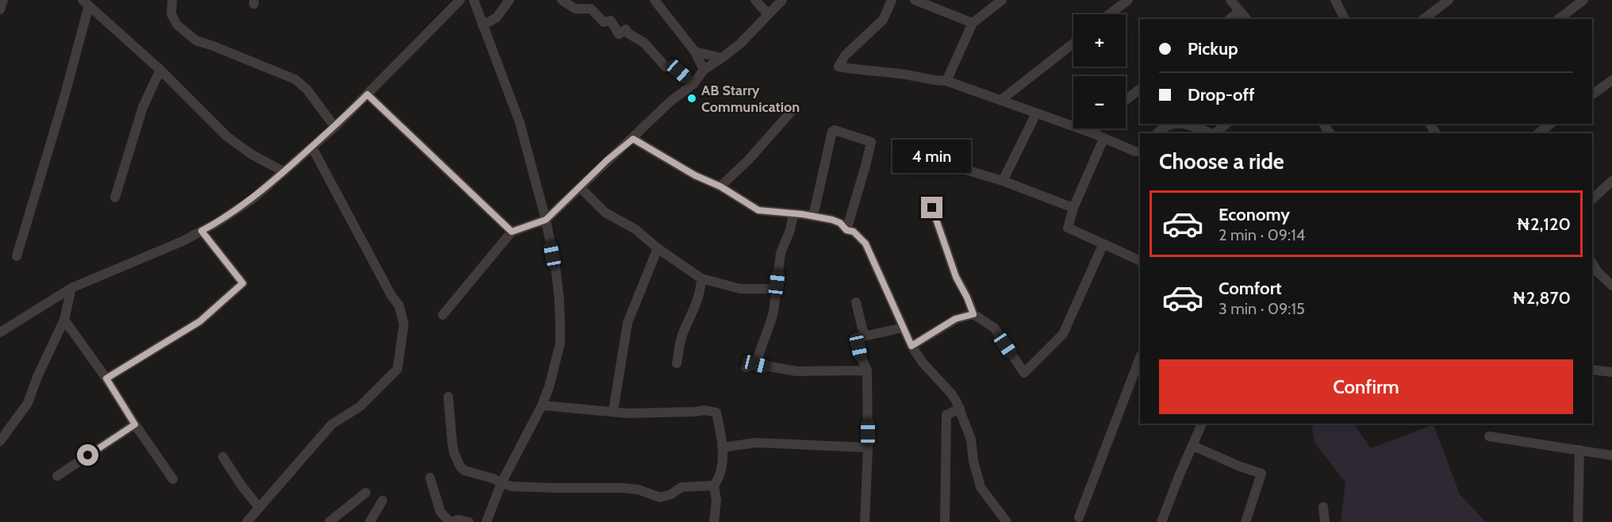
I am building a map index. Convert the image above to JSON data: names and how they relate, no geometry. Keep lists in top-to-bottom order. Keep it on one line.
{"places":["AB Starry Communication"],"page":{"map_buttons":["+","−"],"banner":["Pickup","Drop-off"],"heading":"Choose a ride","bubble":"4 min","list":[{"name":"Economy","note":"2 min · 09:14","value":"₦2,120"},{"name":"Comfort","note":"3 min · 09:15","value":"₦2,870"}],"buttons":"Confirm"}}
